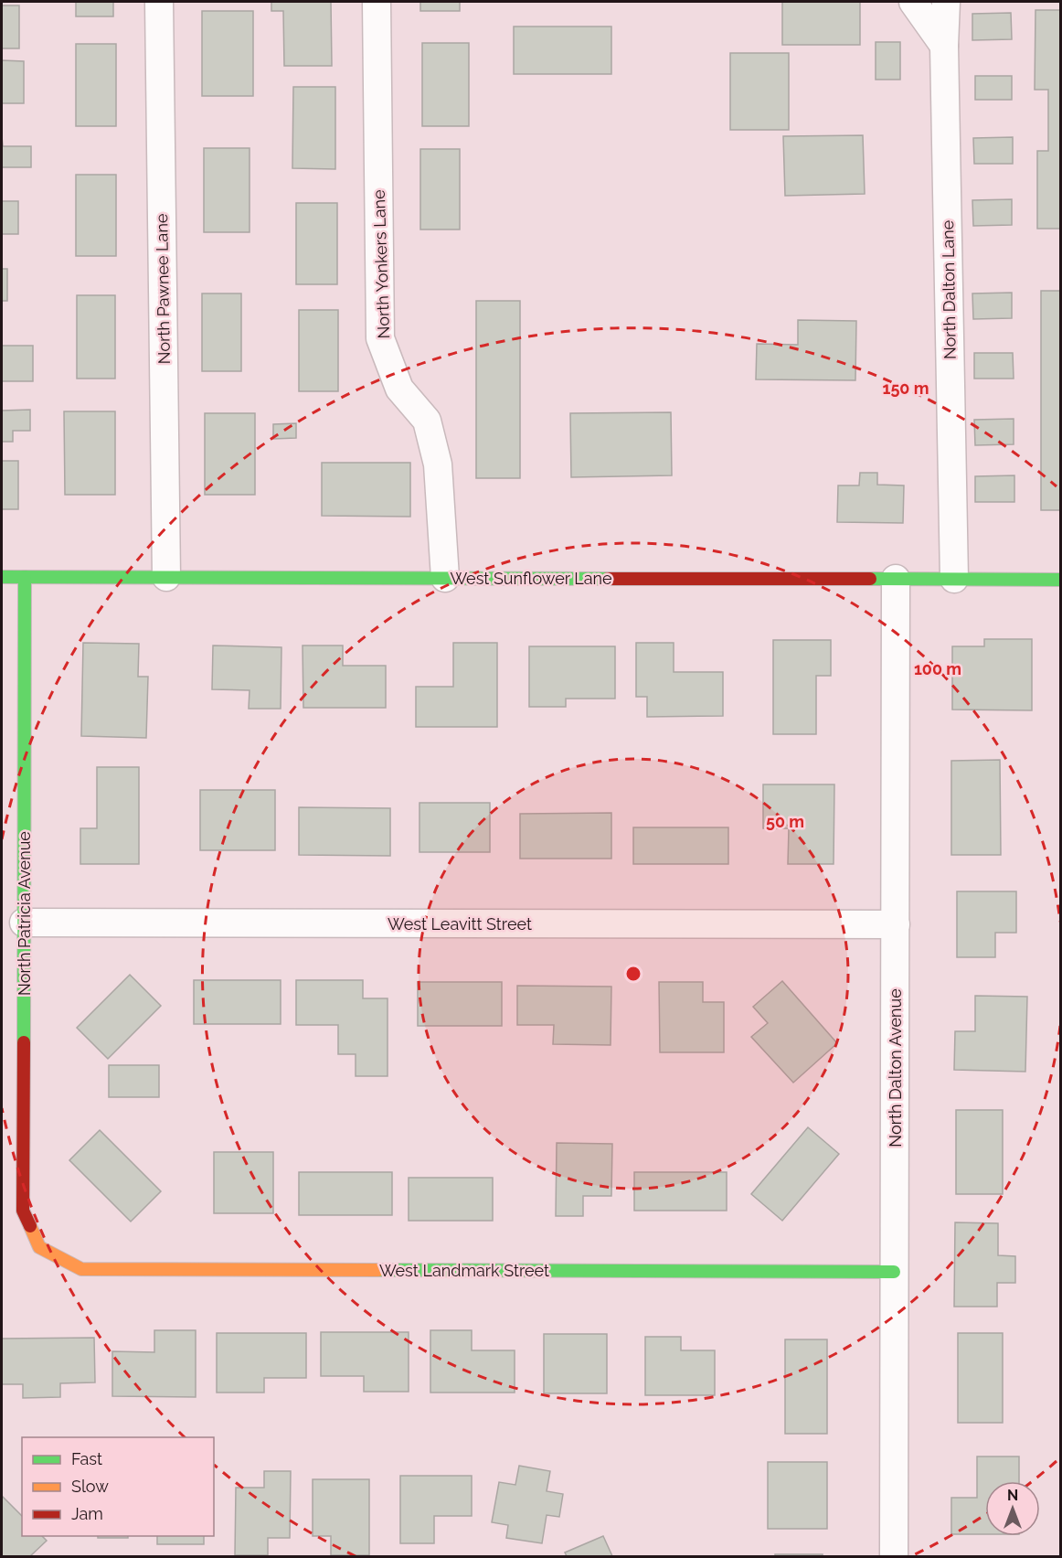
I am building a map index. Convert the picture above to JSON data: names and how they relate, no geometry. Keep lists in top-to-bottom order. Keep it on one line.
{"streets":{"street":["North Yonkers Lane","North Pawnee Lane","North Dalton Lane","West Sunflower Lane","North Patricia Avenue","West Leavitt Street","North Dalton Avenue","West Landmark Street"]},"crossings":[["North Yonkers Lane","West Sunflower Lane"],["North Pawnee Lane","West Sunflower Lane"],["North Dalton Lane","West Sunflower Lane"],["West Sunflower Lane","North Patricia Avenue"],["West Sunflower Lane","North Dalton Avenue"],["North Patricia Avenue","West Leavitt Street"],["North Patricia Avenue","West Landmark Street"],["West Leavitt Street","North Dalton Avenue"],["North Dalton Avenue","West Landmark Street"]],"legend":["Fast","Slow","Jam"],"north":"top","rings":["150 m","100 m","50 m"]}
